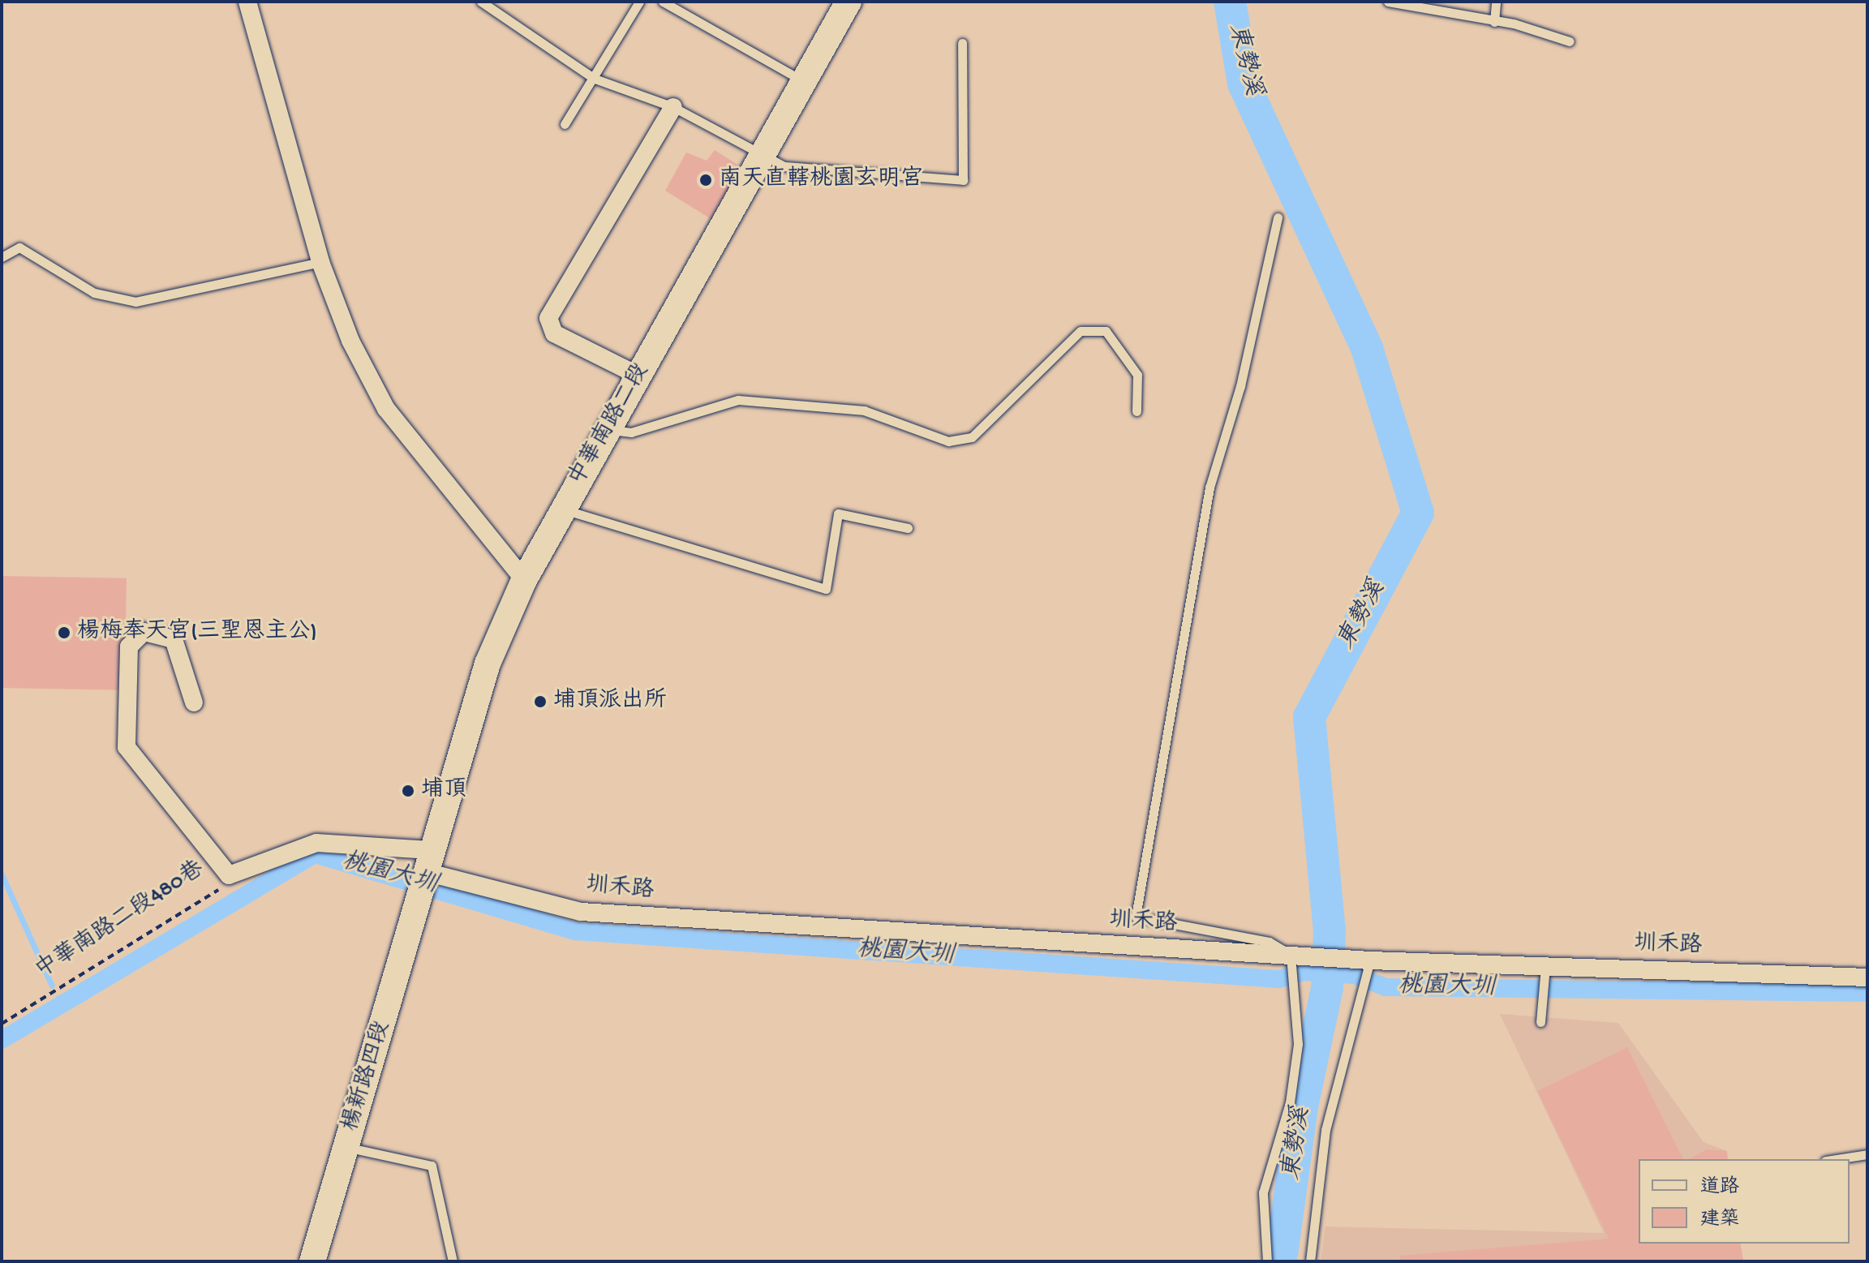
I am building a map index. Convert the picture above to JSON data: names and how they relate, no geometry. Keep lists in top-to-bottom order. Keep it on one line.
{"streets":{"main road":["中華南路二段","楊新路四段"],"street":["圳禾路","中華南路二段480巷"]},"crossings":[["中華南路二段","圳禾路"],["中華南路二段","中華南路二段480巷"],["中華南路二段","楊新路四段"],["圳禾路","中華南路二段480巷"],["圳禾路","楊新路四段"],["中華南路二段480巷","楊新路四段"]],"water":["東勢溪","桃園大圳"],"places":["南天直轄桃園玄明宮","楊梅奉天宮(三聖恩主公)","埔頂派出所","埔頂"],"legend":["道路","建築"]}
